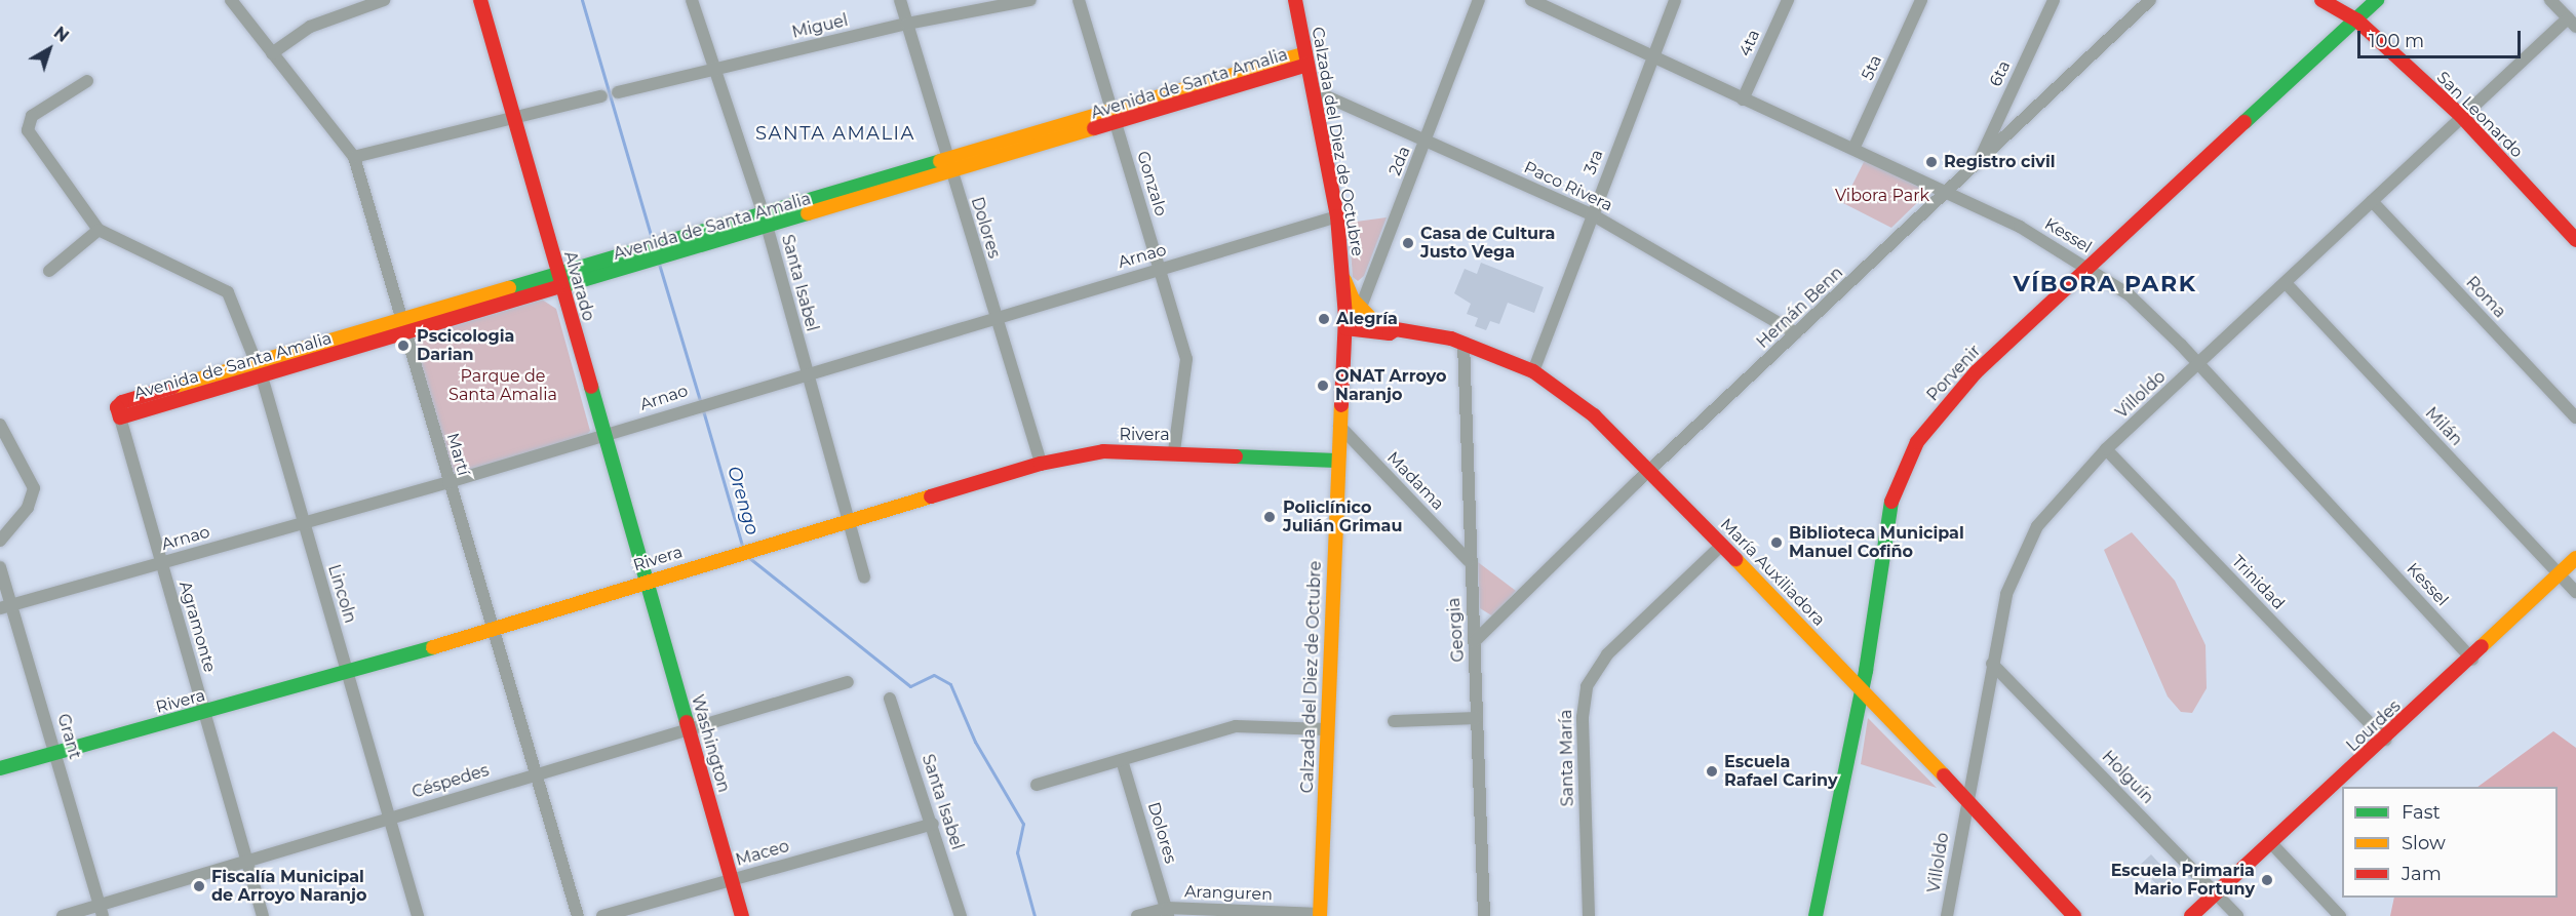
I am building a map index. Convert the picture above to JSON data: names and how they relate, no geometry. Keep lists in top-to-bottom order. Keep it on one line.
{"streets":{"street":["Miguel","4ta","5ta","6ta","Avenida de Santa Amalia","San Leonardo","Calzada del Diez de Octubre","2da","3ra","Gonzalo","Paco Rivera","Dolores","Kessel","Arnao","Santa Isabel","Alvarado","Roma","Hernán Benn","Porvenir","Villoldo","Milán","Rivera","Martí","Madama","María Auxiliadora","Trinidad","Lincoln","Agramonte","Georgia","Lourdes","Grant","Washington","Santa María","Holguín","Céspedes","Maceo","Aranguren"]},"crossings":[["Miguel","Dolores"],["Miguel","Santa Isabel"],["4ta","Kessel"],["5ta","Kessel"],["6ta","Hernán Benn"],["Avenida de Santa Amalia","Calzada del Diez de Octubre"],["Avenida de Santa Amalia","Gonzalo"],["Avenida de Santa Amalia","Dolores"],["Avenida de Santa Amalia","Santa Isabel"],["Avenida de Santa Amalia","Alvarado"],["Avenida de Santa Amalia","Martí"],["Avenida de Santa Amalia","Lincoln"],["Avenida de Santa Amalia","Agramonte"],["San Leonardo","Porvenir"],["San Leonardo","Villoldo"],["Calzada del Diez de Octubre","2da"],["Calzada del Diez de Octubre","Paco Rivera"],["Calzada del Diez de Octubre","Arnao"],["Calzada del Diez de Octubre","Rivera"],["Calzada del Diez de Octubre","Madama"],["Calzada del Diez de Octubre","María Auxiliadora"],["Calzada del Diez de Octubre","Aranguren"],["2da","Paco Rivera"],["2da","María Auxiliadora"],["3ra","Paco Rivera"],["3ra","Kessel"],["3ra","María Auxiliadora"],["Gonzalo","Arnao"],["Gonzalo","Rivera"],["Paco Rivera","Hernán Benn"],["Dolores","Arnao"],["Dolores","Rivera"],["Dolores","Aranguren"],["Kessel","Hernán Benn"],["Kessel","Porvenir"],["Kessel","Villoldo"],["Kessel","Lourdes"],["Arnao","Santa Isabel"],["Arnao","Alvarado"],["Arnao","Martí"],["Arnao","Lincoln"],["Arnao","Agramonte"],["Arnao","Grant"],["Santa Isabel","Rivera"],["Santa Isabel","Maceo"],["Alvarado","Rivera"],["Alvarado","Washington"],["Roma","Villoldo"],["Hernán Benn","María Auxiliadora"],["Hernán Benn","Georgia"],["Porvenir","María Auxiliadora"],["Villoldo","Milán"],["Villoldo","María Auxiliadora"],["Villoldo","Trinidad"],["Villoldo","Holguín"],["Milán","Lourdes"],["Rivera","Martí"],["Rivera","Lincoln"],["Rivera","Agramonte"],["Rivera","Grant"],["Rivera","Washington"],["Martí","Céspedes"],["Madama","Georgia"],["María Auxiliadora","Georgia"],["María Auxiliadora","Santa María"],["Trinidad","Lourdes"],["Lincoln","Céspedes"],["Agramonte","Céspedes"],["Lourdes","Holguín"],["Grant","Céspedes"],["Washington","Céspedes"],["Washington","Maceo"]],"districts":["SANTA AMALIA","VÍBORA PARK"],"water":["Orengo"],"parks":["Vibora Park","Parque de Santa Amalia"],"places":["Registro civil","Casa de Cultura Justo Vega","Alegría","Pscicologia Darian","ONAT Arroyo Naranjo","Policlínico Julián Grimau","Biblioteca Municipal Manuel Cofiño","Escuela Rafael Cariny","Escuela Primaria Mario Fortuny","Fiscalía Municipal de Arroyo Naranjo"],"legend":["Fast","Slow","Jam"],"scale_bar":"100 m","north":"top right"}
